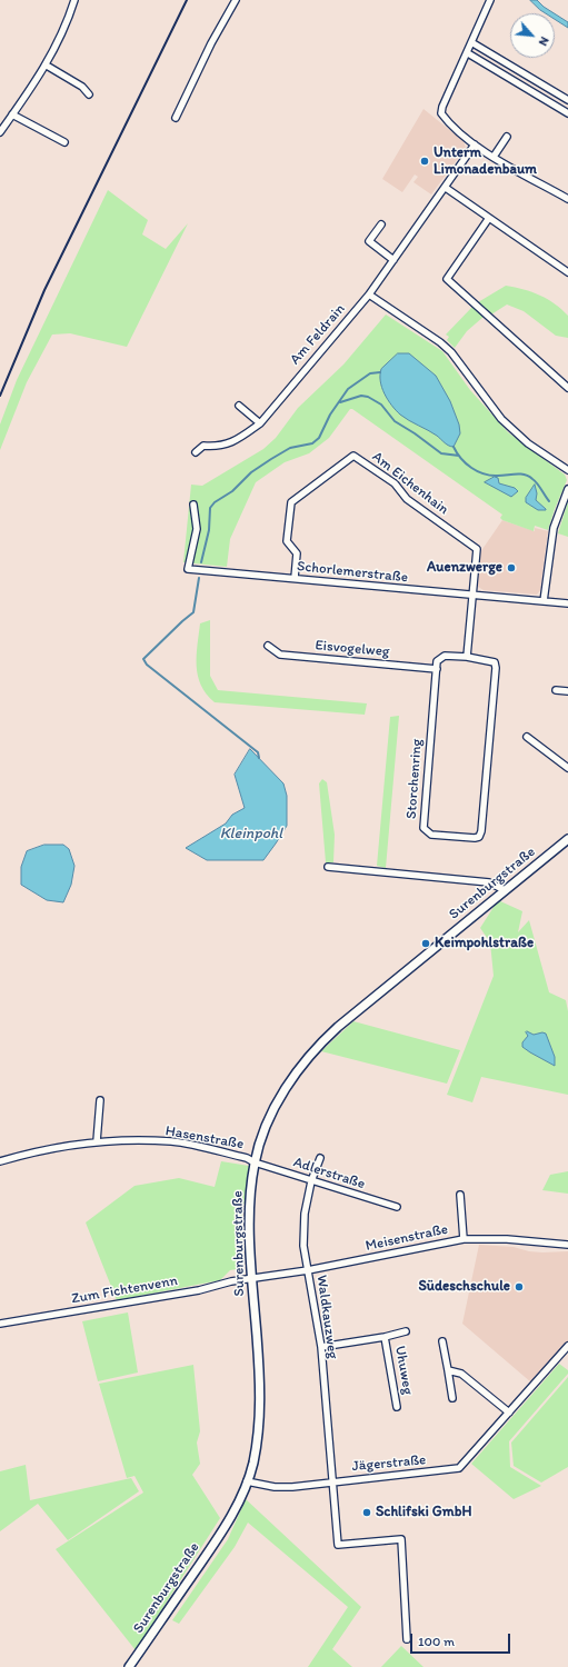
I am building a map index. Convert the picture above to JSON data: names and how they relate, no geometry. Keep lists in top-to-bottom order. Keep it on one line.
{"streets":{"street":["Am Feldrain","Am Eichenhain","Schorlemerstraße","Eisvogelweg","Storchenring","Surenburgstraße","Hasenstraße","Adlerstraße","Meisenstraße","Zum Fichtenvenn","Waldkauzweg","Uhuweg","Jägerstraße"]},"crossings":[["Am Eichenhain","Schorlemerstraße"],["Eisvogelweg","Storchenring"],["Surenburgstraße","Hasenstraße"],["Surenburgstraße","Adlerstraße"],["Surenburgstraße","Meisenstraße"],["Surenburgstraße","Zum Fichtenvenn"],["Surenburgstraße","Jägerstraße"],["Hasenstraße","Adlerstraße"],["Adlerstraße","Waldkauzweg"],["Meisenstraße","Zum Fichtenvenn"],["Meisenstraße","Waldkauzweg"],["Waldkauzweg","Uhuweg"],["Waldkauzweg","Jägerstraße"]],"water":["Kleinpohl"],"places":["Unterm Limonadenbaum","Auenzwerge","Keimpohlstraße","Südeschschule","Schlifski GmbH"],"scale_bar":"100 m","north":"bottom right"}
